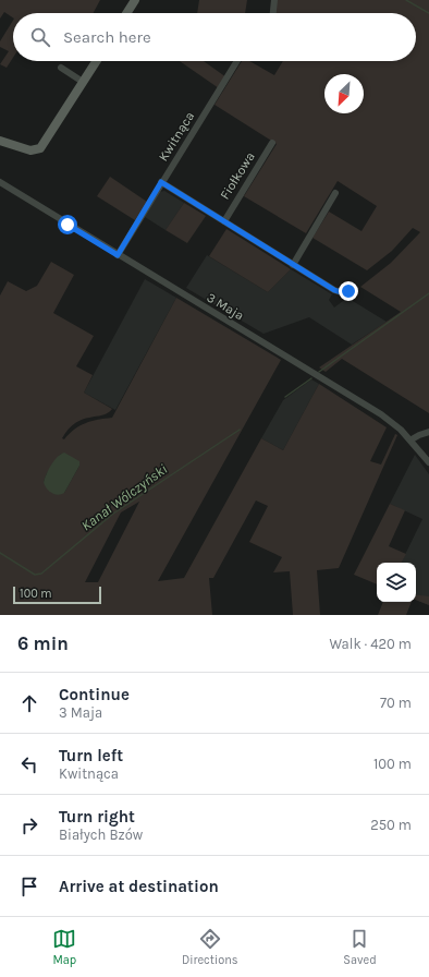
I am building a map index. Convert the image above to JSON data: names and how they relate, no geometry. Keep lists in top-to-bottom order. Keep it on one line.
{"streets":{"street":["Kwitnąca","Fiołkowa","3 Maja"]},"crossings":[["Kwitnąca","3 Maja"]],"water":["Kanał Wólczyński"],"scale_bar":"100 m","north":"bottom left","page":{"search":"Search here","scale":"100 m","heading":["6 min","Walk · 420 m"],"list":[["Continue","3 Maja","70 m"],["Turn left","Kwitnąca","100 m"],["Turn right","Białych Bzów","250 m"],"Arrive at destination"],"nav":["Map","Directions","Saved"]}}
